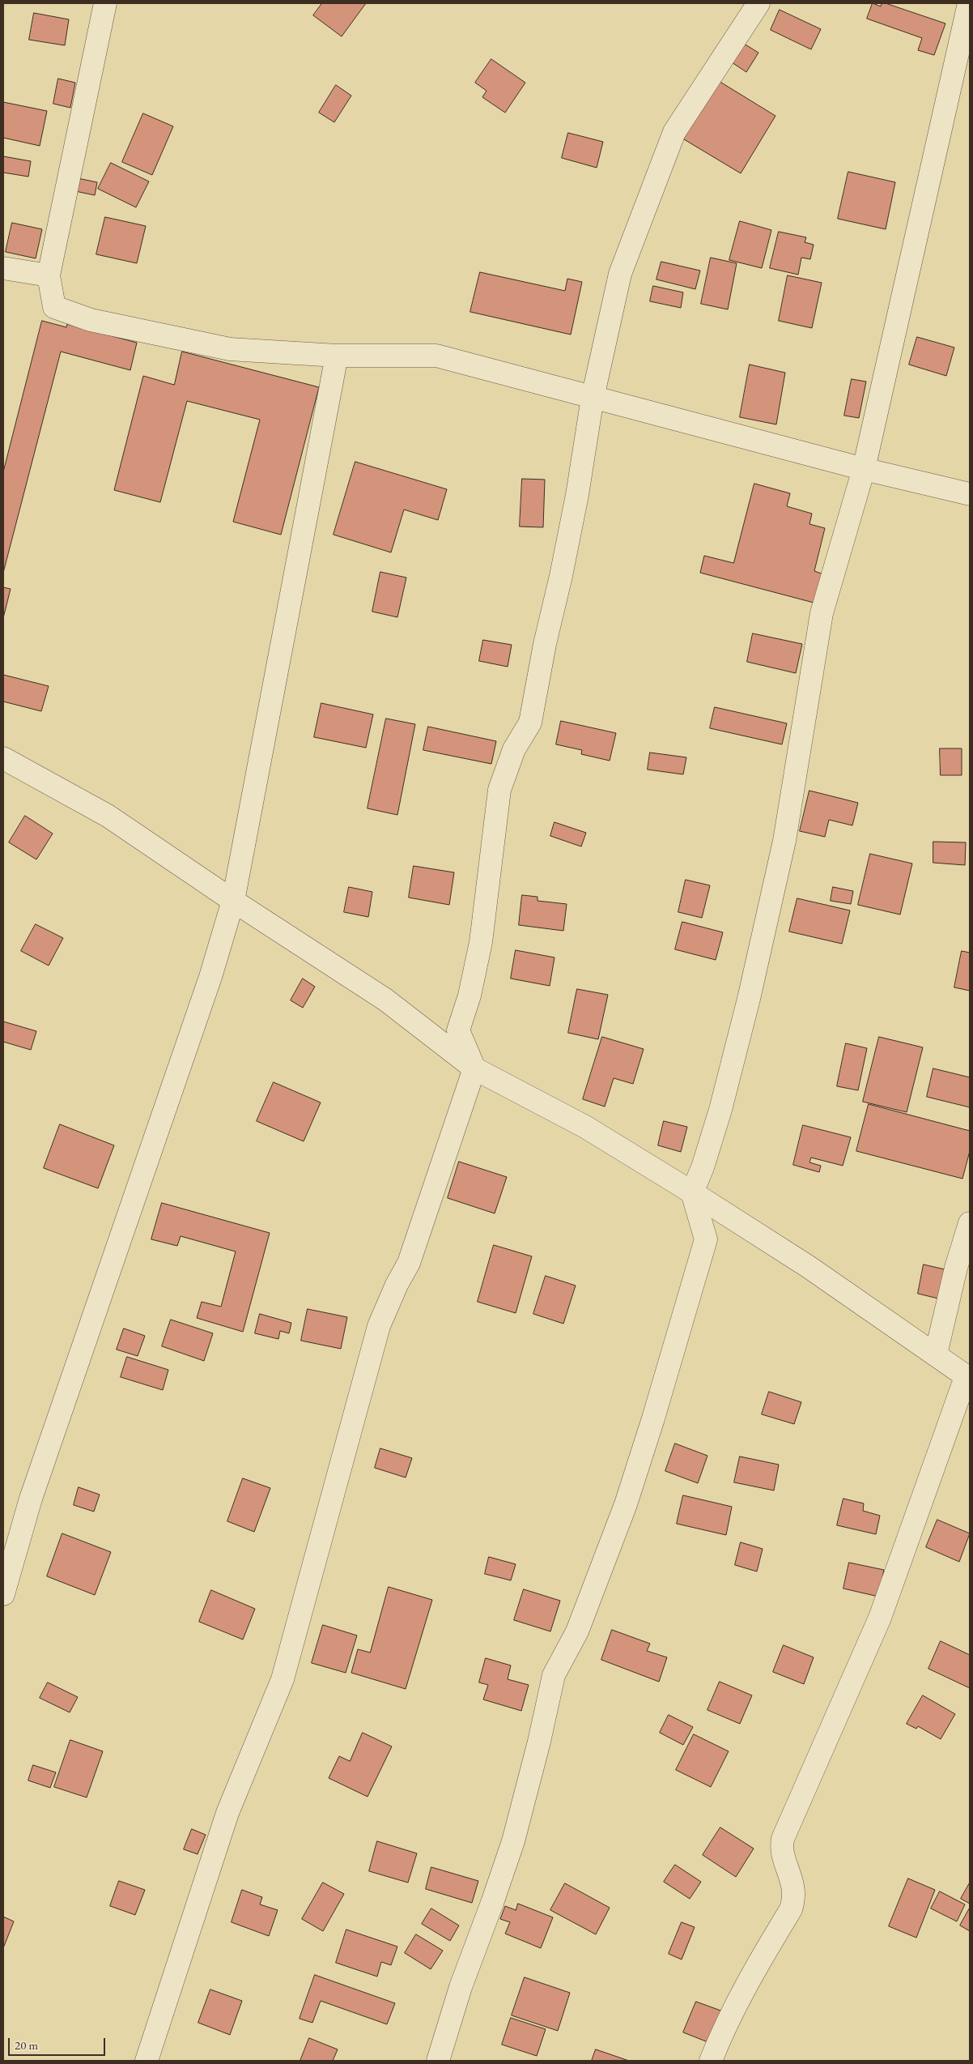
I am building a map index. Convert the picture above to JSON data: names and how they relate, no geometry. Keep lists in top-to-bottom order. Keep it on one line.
{"scale_bar":"20 m"}
